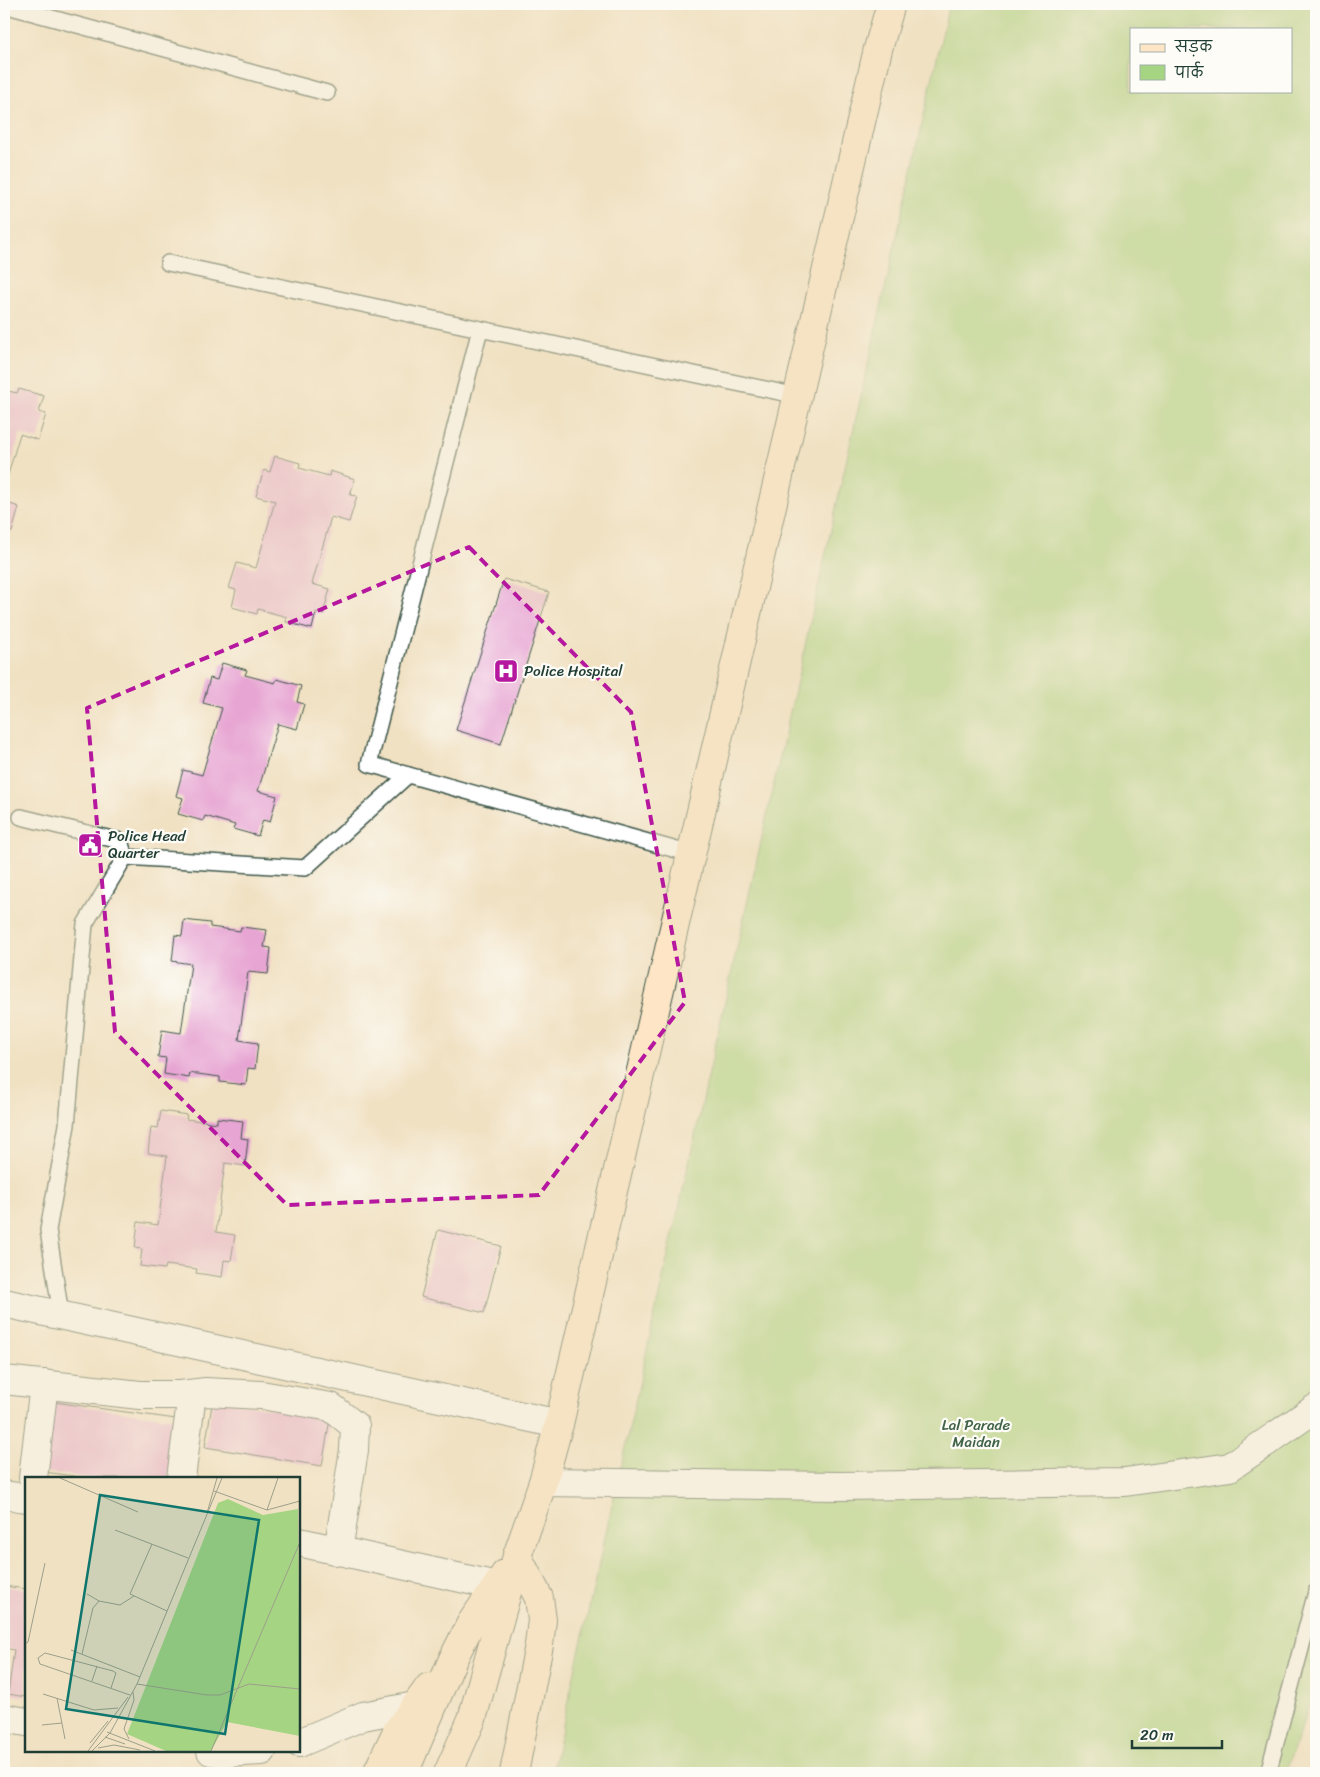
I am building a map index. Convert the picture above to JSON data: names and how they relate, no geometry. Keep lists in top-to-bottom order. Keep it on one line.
{"parks":["Lal Parade Maidan"],"places":{"hospital":["Police Hospital"],"public building":["Police Head Quarter"]},"legend":["सड़क","पार्क"],"scale_bar":"20 m"}
